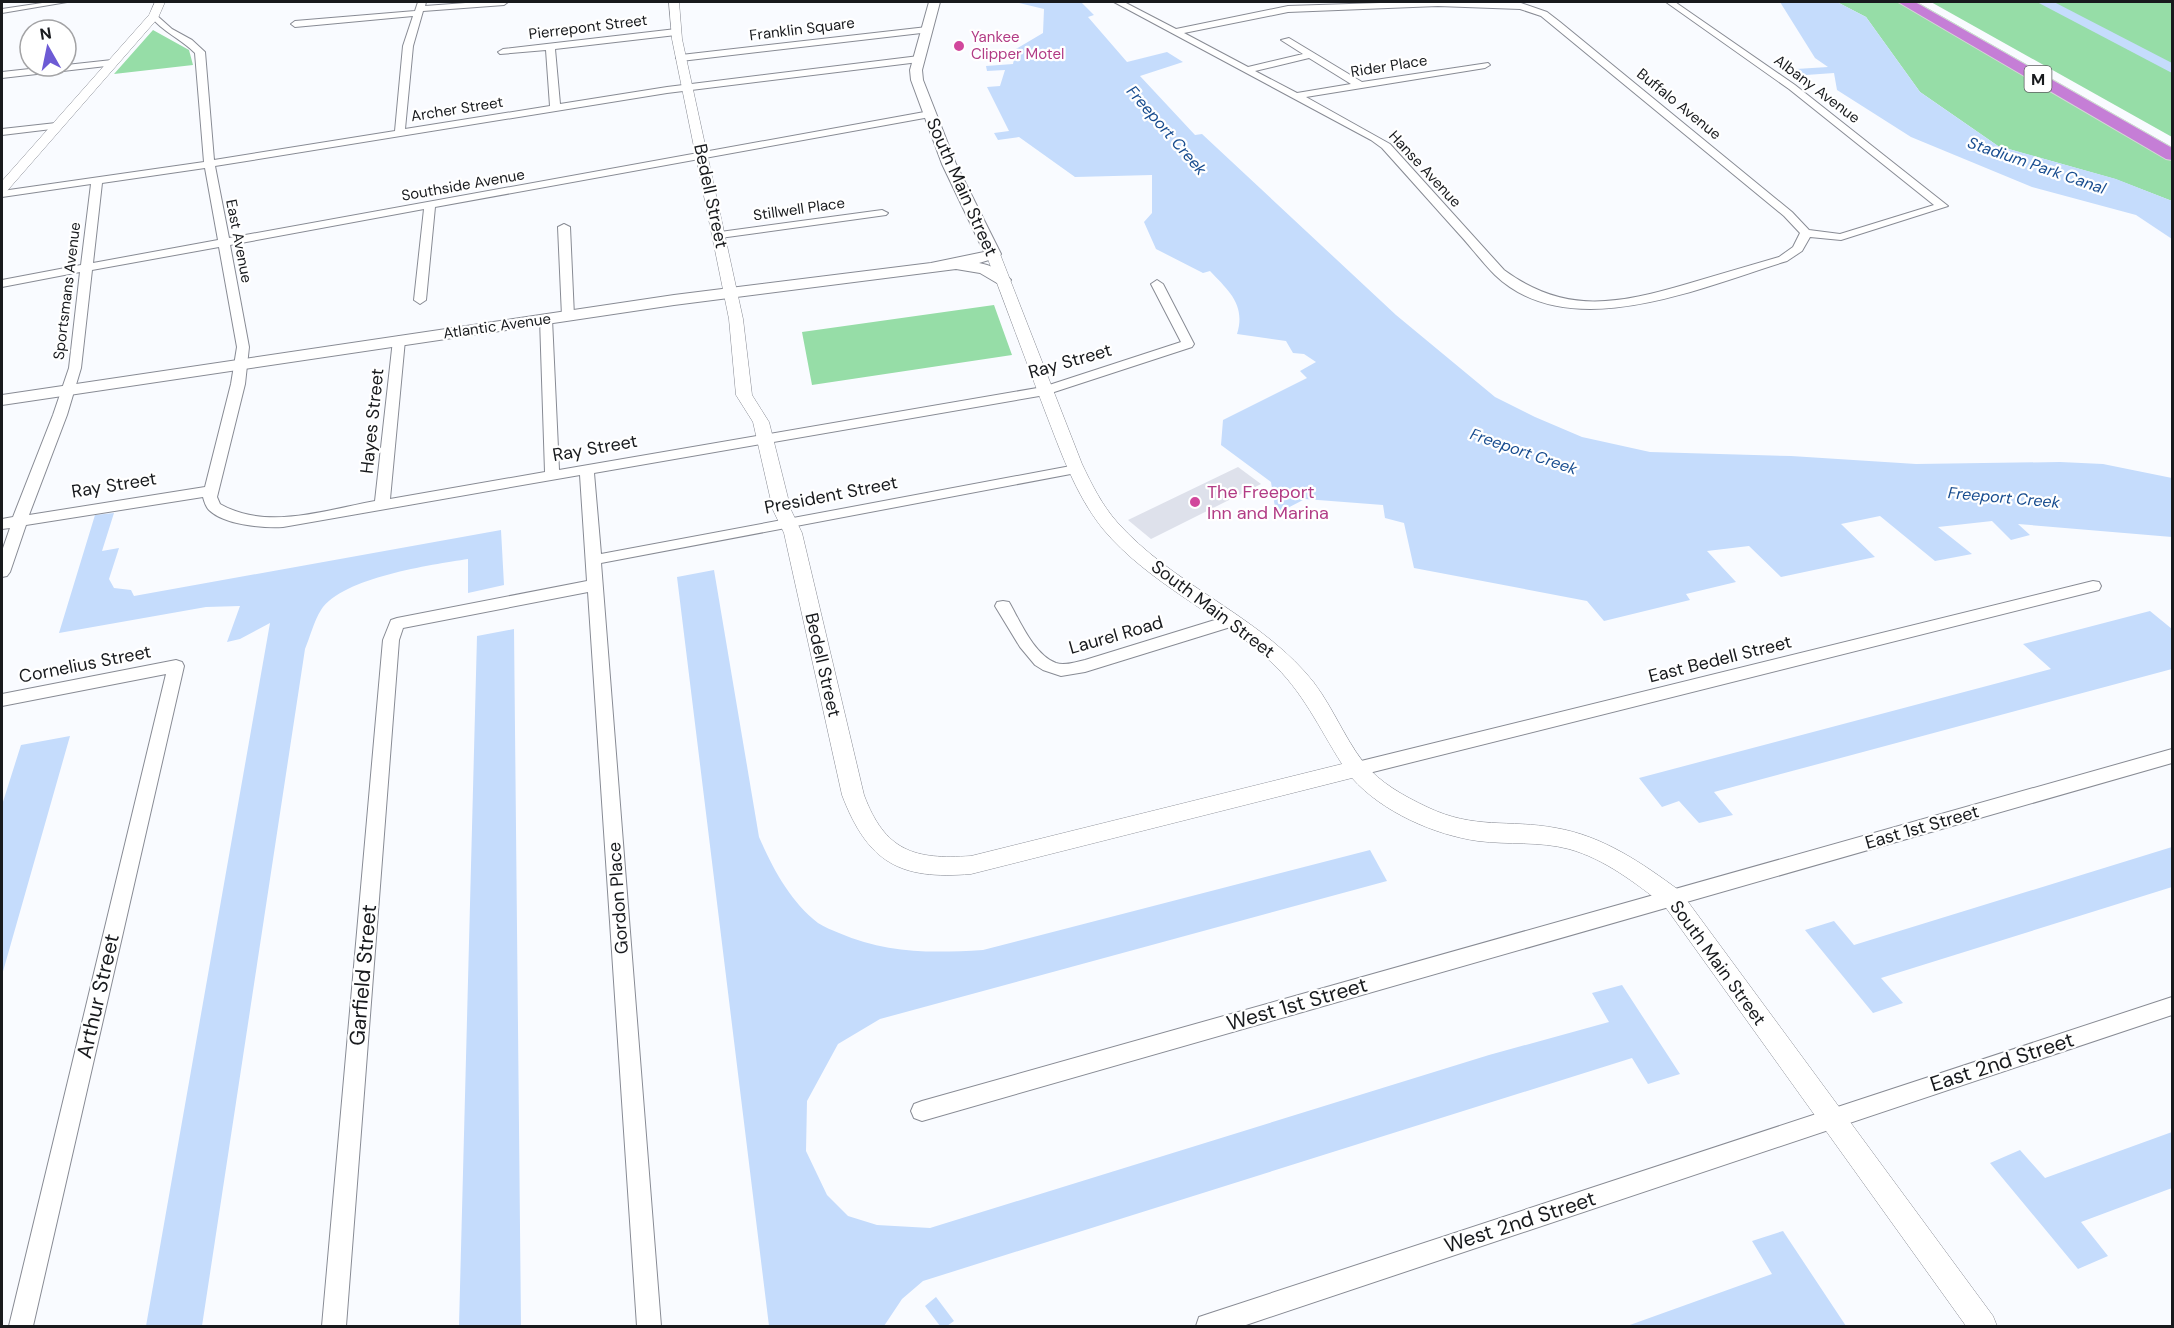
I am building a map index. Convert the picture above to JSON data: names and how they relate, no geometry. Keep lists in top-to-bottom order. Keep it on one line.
{"streets":{"highway":["M"],"main road":["South Main Street","Atlantic Avenue"],"street":["Pierrepont Street","Franklin Square","Rider Place","Albany Avenue","Buffalo Avenue","Archer Street","Hanse Avenue","Southside Avenue","Bedell Street","Stillwell Place","East Avenue","Sportsmans Avenue","Ray Street","Hayes Street","President Street","Laurel Road","East Bedell Street","Cornelius Street","East 1st Street","Gordon Place","Garfield Street","Arthur Street","West 1st Street","East 2nd Street","West 2nd Street"]},"crossings":[["Pierrepont Street","Bedell Street"],["Franklin Square","South Main Street"],["Franklin Square","Bedell Street"],["Rider Place","Hanse Avenue"],["Albany Avenue","Buffalo Avenue"],["Albany Avenue","Hanse Avenue"],["Buffalo Avenue","Hanse Avenue"],["Archer Street","South Main Street"],["Archer Street","Bedell Street"],["Archer Street","East Avenue"],["Archer Street","Sportsmans Avenue"],["Southside Avenue","South Main Street"],["Southside Avenue","Bedell Street"],["Southside Avenue","East Avenue"],["Southside Avenue","Sportsmans Avenue"],["South Main Street","Bedell Street"],["South Main Street","Atlantic Avenue"],["South Main Street","Ray Street"],["South Main Street","President Street"],["South Main Street","Laurel Road"],["South Main Street","East Bedell Street"],["South Main Street","East 1st Street"],["South Main Street","West 1st Street"],["South Main Street","East 2nd Street"],["South Main Street","West 2nd Street"],["Bedell Street","Stillwell Place"],["Bedell Street","Atlantic Avenue"],["Bedell Street","Ray Street"],["Bedell Street","President Street"],["Bedell Street","East Bedell Street"],["East Avenue","Atlantic Avenue"],["East Avenue","Ray Street"],["Sportsmans Avenue","Atlantic Avenue"],["Sportsmans Avenue","Ray Street"],["Atlantic Avenue","Hayes Street"],["Ray Street","Hayes Street"],["Ray Street","Gordon Place"],["President Street","Gordon Place"],["Cornelius Street","Arthur Street"],["East 1st Street","West 1st Street"],["Gordon Place","Garfield Street"],["East 2nd Street","West 2nd Street"]],"water":["Freeport Creek","Stadium Park Canal"],"places":["Yankee Clipper Motel","The Freeport Inn and Marina"],"north":"top"}
